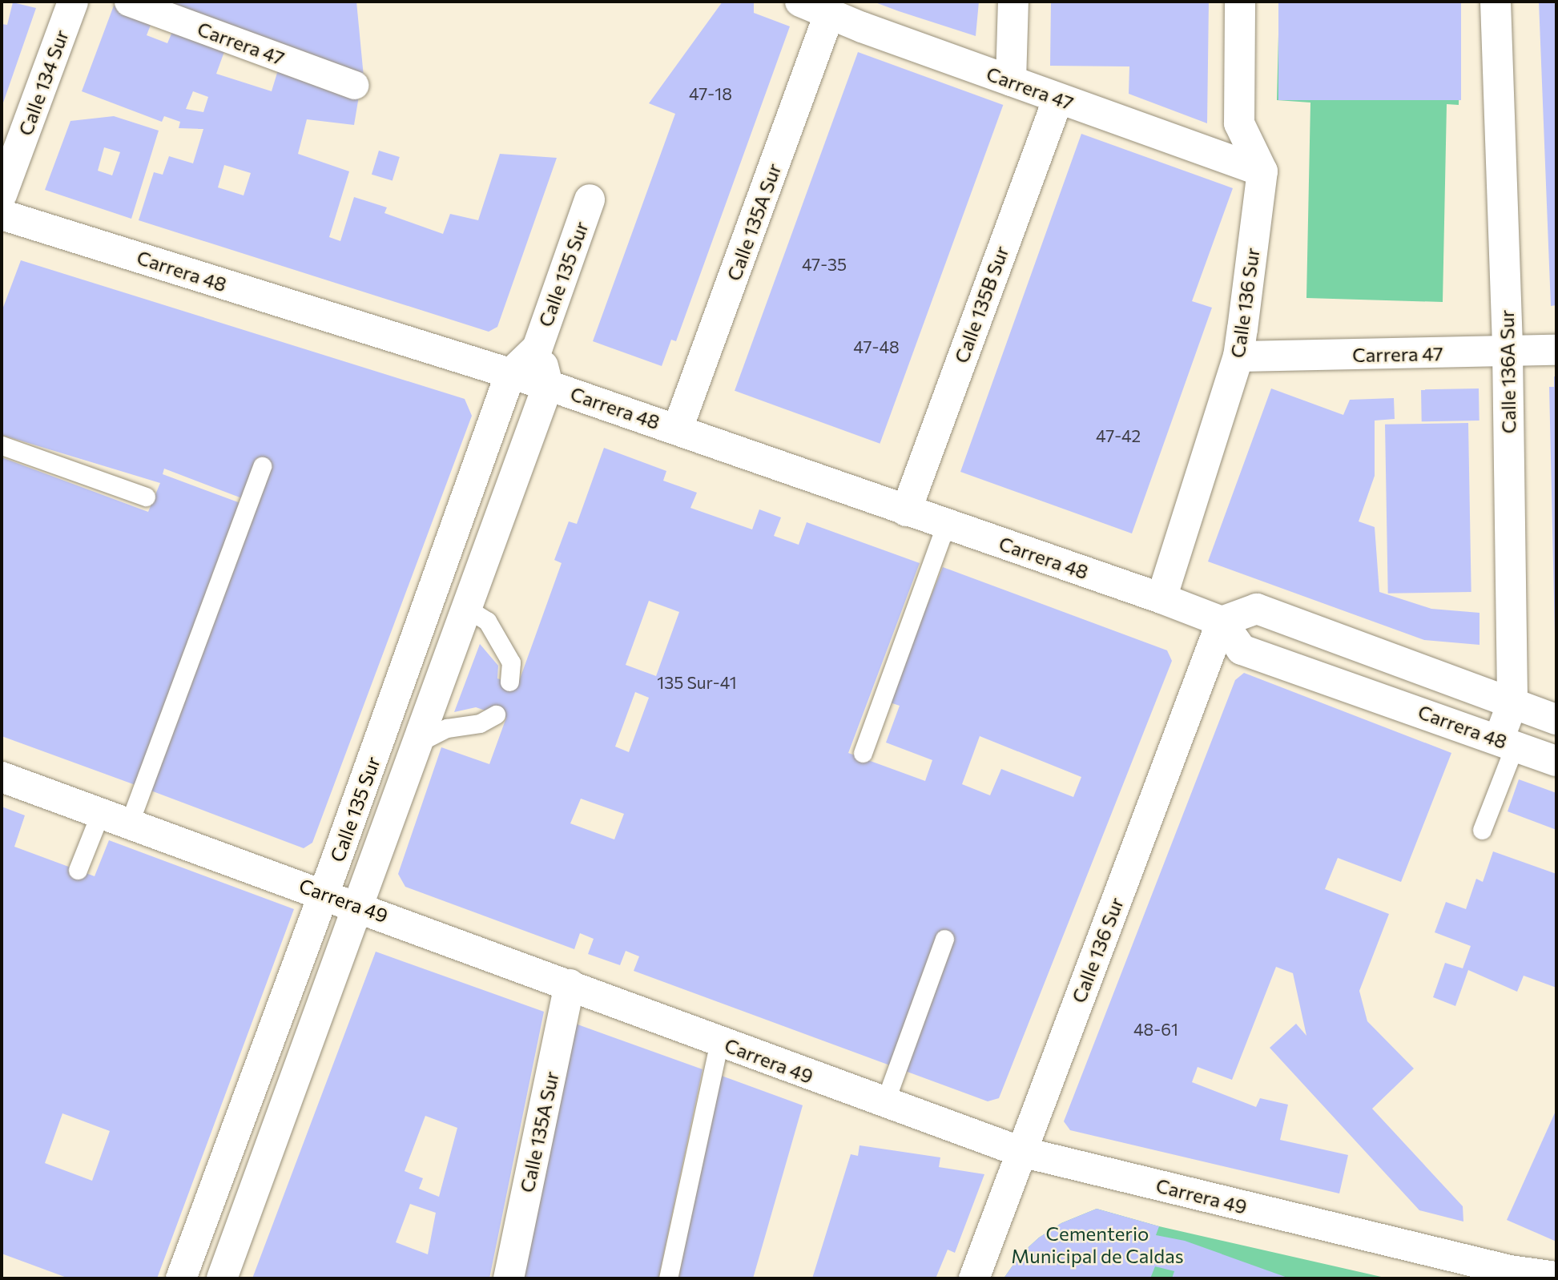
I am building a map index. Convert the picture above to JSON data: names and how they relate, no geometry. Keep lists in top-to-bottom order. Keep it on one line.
{"streets":{"street":["Carrera 47","Calle 134 Sur","Calle 135A Sur","Carrera 48","Calle 135 Sur","Calle 136 Sur","Calle 135B Sur","Calle 136A Sur","Carrera 49"]},"crossings":[["Carrera 47","Calle 135A Sur"],["Carrera 47","Calle 136 Sur"],["Carrera 47","Calle 135B Sur"],["Carrera 47","Calle 136A Sur"],["Calle 135A Sur","Carrera 48"],["Calle 135A Sur","Carrera 49"],["Carrera 48","Calle 135 Sur"],["Carrera 48","Calle 136 Sur"],["Carrera 48","Calle 135B Sur"],["Carrera 48","Calle 136A Sur"],["Calle 135 Sur","Carrera 49"],["Calle 136 Sur","Carrera 49"]],"parks":["Cementerio Municipal de Caldas"],"house_numbers":["47-18","47-35","47-48","47-42","135 Sur-41","48-61"]}
